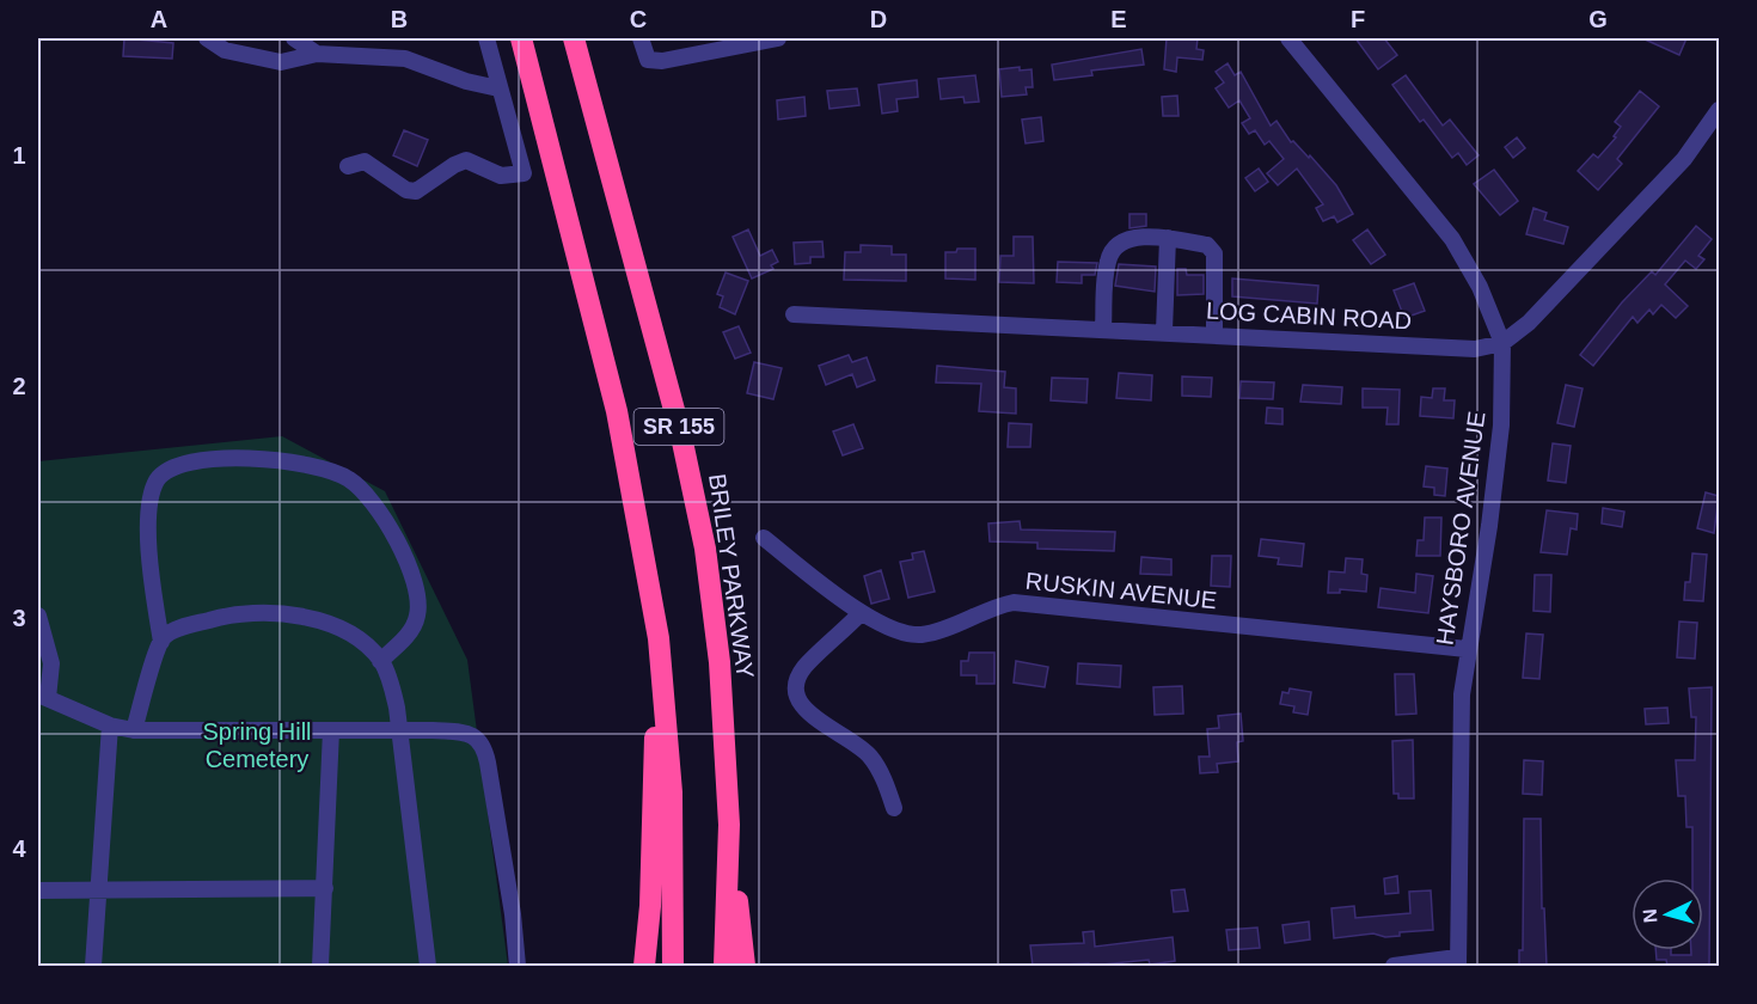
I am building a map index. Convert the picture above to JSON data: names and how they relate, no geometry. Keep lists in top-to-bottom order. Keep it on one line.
{"streets":{"highway":["SR 155","BRILEY PARKWAY"],"street":["LOG CABIN ROAD","HAYSBORO AVENUE","RUSKIN AVENUE"]},"crossings":[["LOG CABIN ROAD","HAYSBORO AVENUE"],["HAYSBORO AVENUE","RUSKIN AVENUE"]],"parks":["Spring Hill Cemetery"],"north":"left","grid":{"columns":["A","B","C","D","E","F","G"],"rows":["1","2","3","4"]}}
